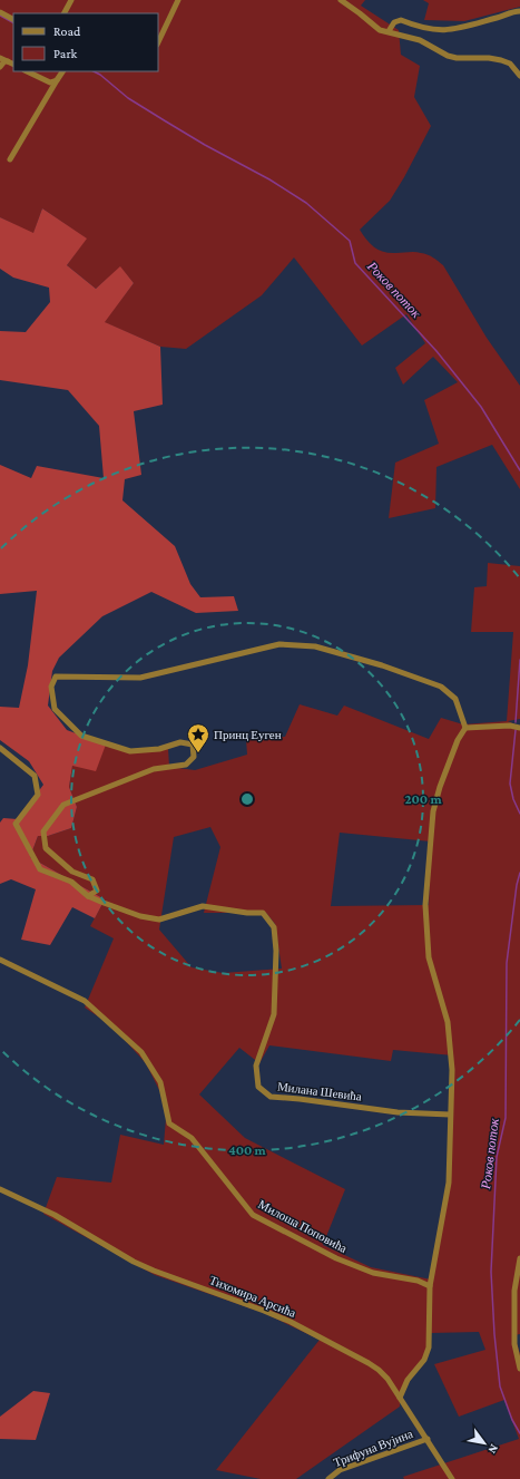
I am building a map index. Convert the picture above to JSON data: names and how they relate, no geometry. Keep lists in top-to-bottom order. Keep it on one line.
{"streets":{"street":["Милана Шевића","Милоша Поповића","Тихомира Арсића","Трифуна Вујина"]},"crossings":[["Тихомира Арсића","Трифуна Вујина"]],"water":["Роков поток"],"places":{"place":["Принц Еуген"]},"legend":["Road","Park"],"north":"bottom right","rings":["200 m","400 m"]}
